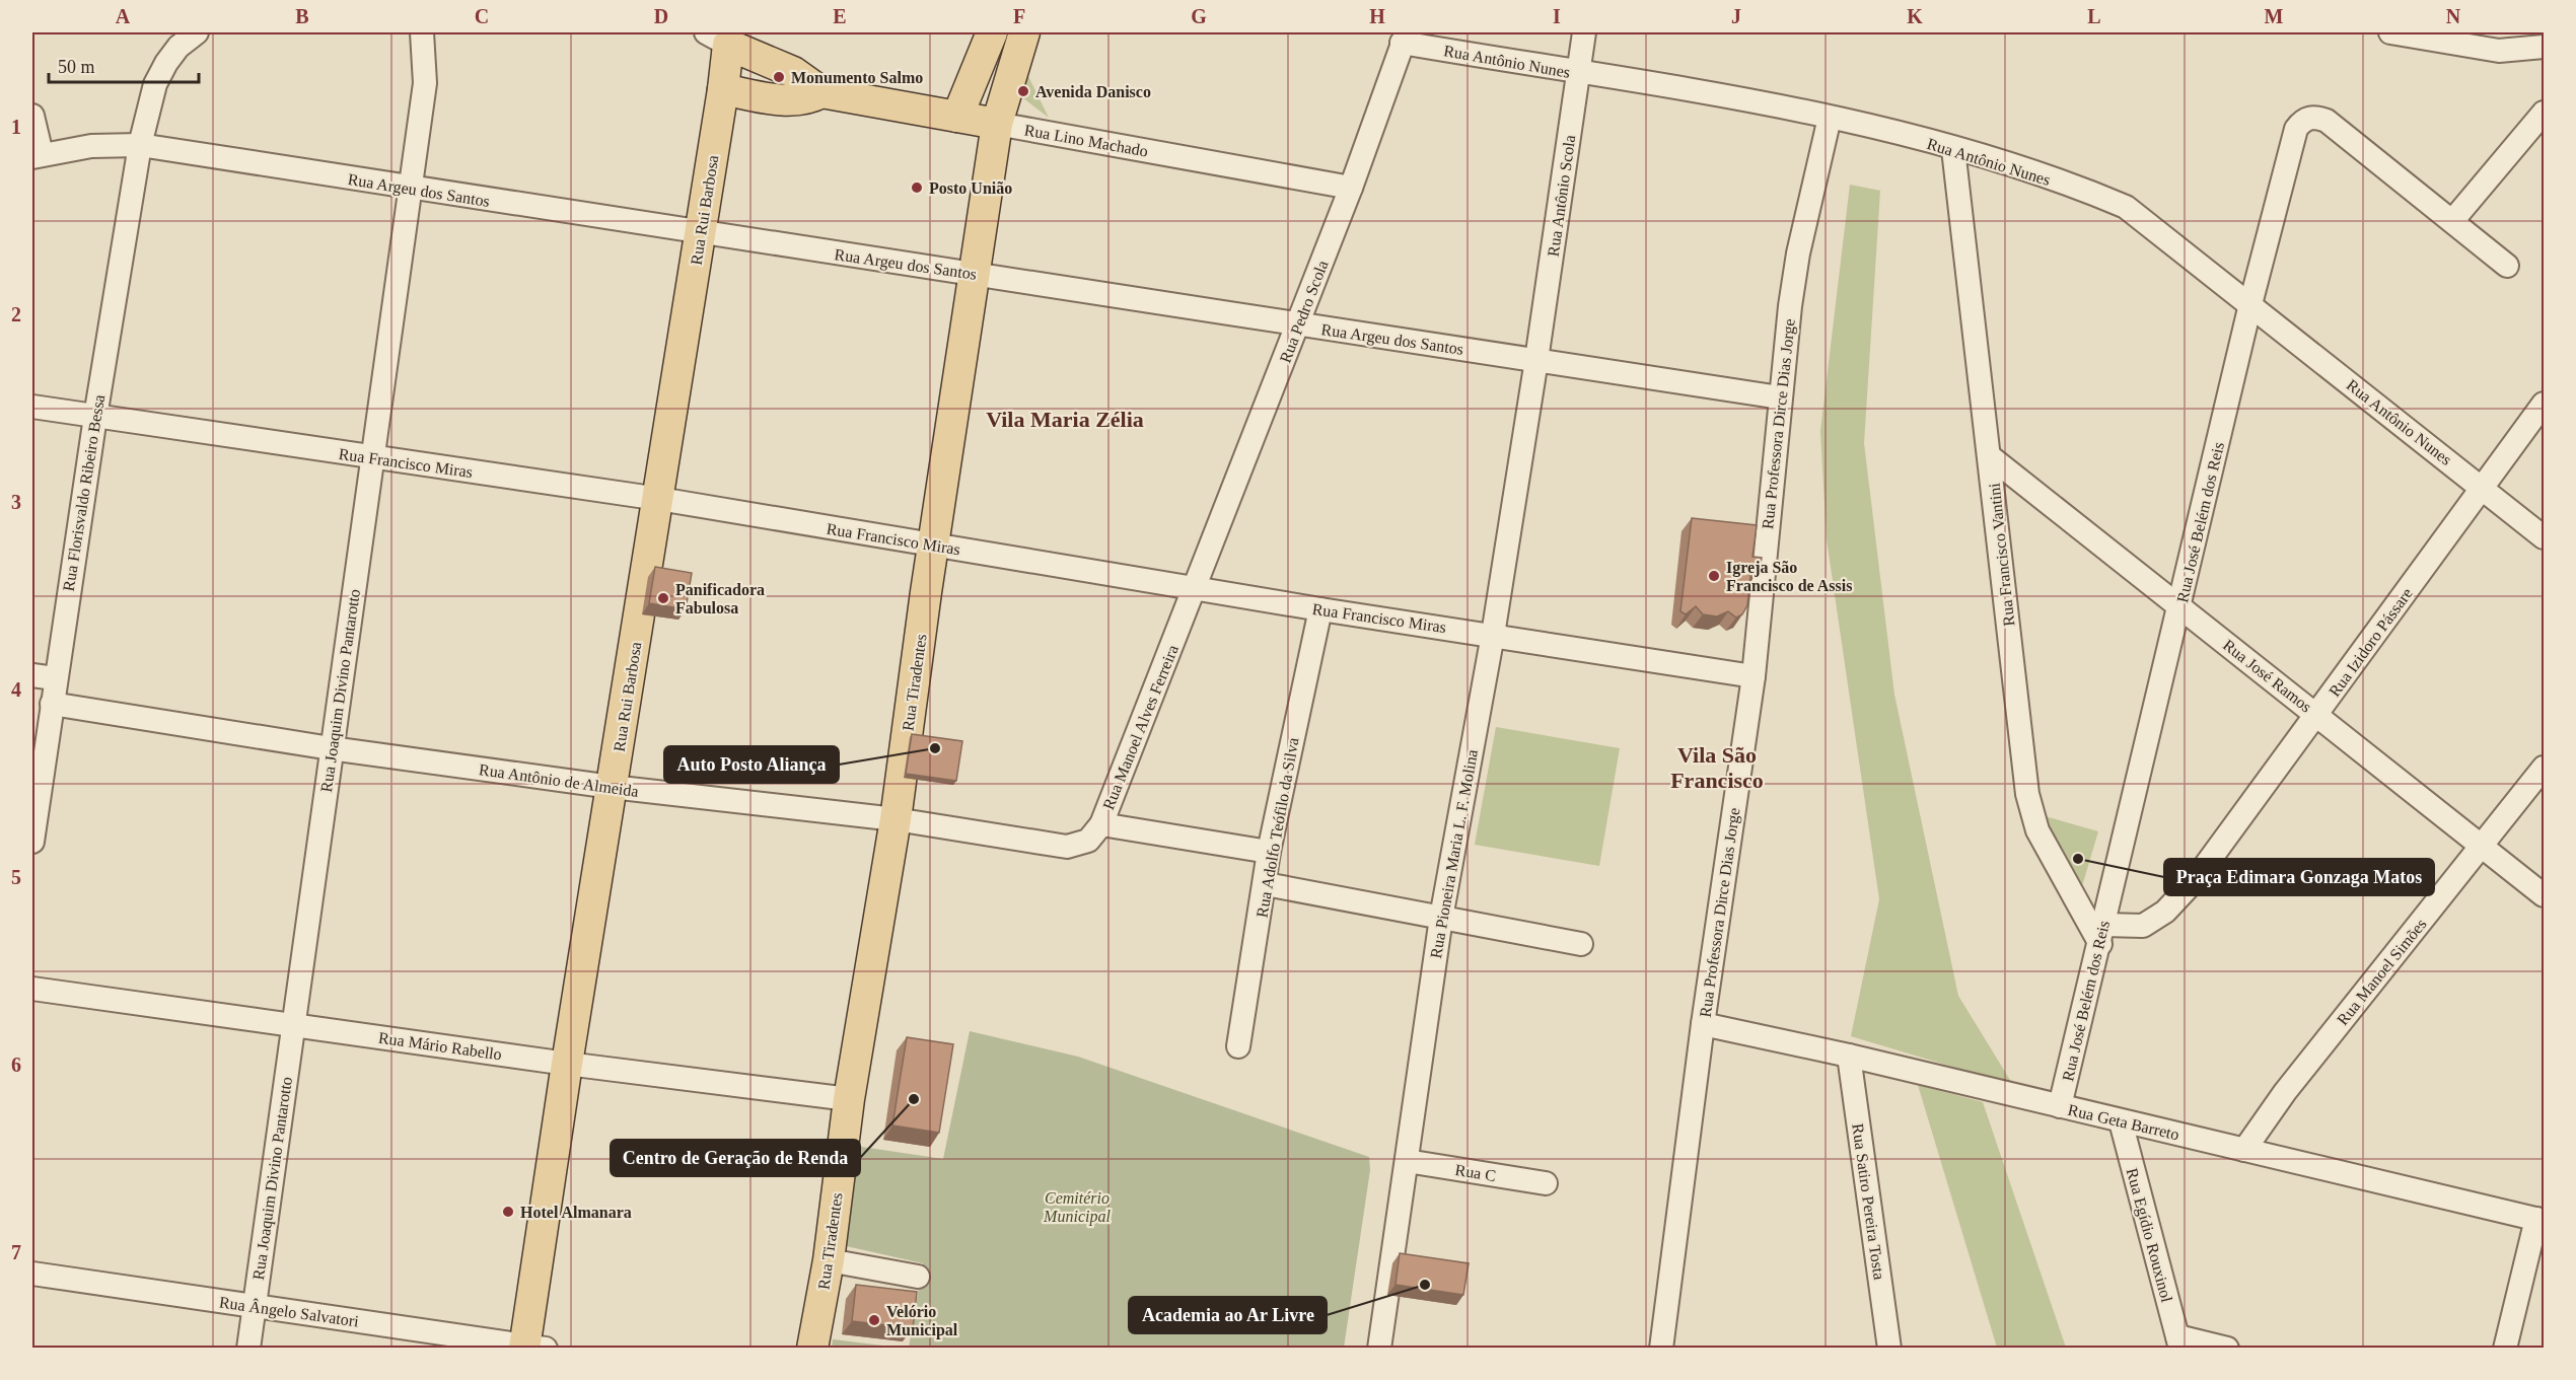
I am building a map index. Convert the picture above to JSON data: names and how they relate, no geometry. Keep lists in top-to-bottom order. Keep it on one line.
{"streets":{"main road":["Rua Lino Machado","Rua Rui Barbosa","Rua Tiradentes"],"street":["Rua Antônio Nunes","Rua Argeu dos Santos","Rua Antônio Scola","Rua Pedro Scola","Rua Professora Dirce Dias Jorge","Rua Francisco Miras","Rua Florisvaldo Ribeiro Bessa","Rua José Belém dos Reis","Rua Francisco Vantini","Rua Izidoro Pássare","Rua José Ramos","Rua Joaquim Divino Pantarotto","Rua Manoel Alves Ferreira","Rua Antônio de Almeida","Rua Adolfo Teófilo da Silva","Rua Pioneira Maria L. F. Molina","Rua Manoel Simões","Rua Mário Rabello","Rua Geta Barreto","Rua C","Rua Satiro Pereira Tosta","Rua Egídio Rouxinol","Rua Ângelo Salvatori"]},"crossings":[["Rua Antônio Nunes","Rua Antônio Scola"],["Rua Antônio Nunes","Rua Pedro Scola"],["Rua Antônio Nunes","Rua Professora Dirce Dias Jorge"],["Rua Antônio Nunes","Rua José Belém dos Reis"],["Rua Antônio Nunes","Rua Francisco Vantini"],["Rua Antônio Nunes","Rua Izidoro Pássare"],["Rua Lino Machado","Rua Rui Barbosa"],["Rua Lino Machado","Rua Pedro Scola"],["Rua Lino Machado","Rua Tiradentes"],["Rua Argeu dos Santos","Rua Antônio Scola"],["Rua Argeu dos Santos","Rua Rui Barbosa"],["Rua Argeu dos Santos","Rua Pedro Scola"],["Rua Argeu dos Santos","Rua Professora Dirce Dias Jorge"],["Rua Argeu dos Santos","Rua Florisvaldo Ribeiro Bessa"],["Rua Argeu dos Santos","Rua Tiradentes"],["Rua Argeu dos Santos","Rua Joaquim Divino Pantarotto"],["Rua Argeu dos Santos","Rua Pioneira Maria L. F. Molina"],["Rua Antônio Scola","Rua Pioneira Maria L. F. Molina"],["Rua Rui Barbosa","Rua Francisco Miras"],["Rua Rui Barbosa","Rua Antônio de Almeida"],["Rua Rui Barbosa","Rua Mário Rabello"],["Rua Rui Barbosa","Rua Ângelo Salvatori"],["Rua Pedro Scola","Rua Francisco Miras"],["Rua Pedro Scola","Rua Manoel Alves Ferreira"],["Rua Professora Dirce Dias Jorge","Rua Francisco Miras"],["Rua Professora Dirce Dias Jorge","Rua Geta Barreto"],["Rua Francisco Miras","Rua Florisvaldo Ribeiro Bessa"],["Rua Francisco Miras","Rua Tiradentes"],["Rua Francisco Miras","Rua Joaquim Divino Pantarotto"],["Rua Francisco Miras","Rua Manoel Alves Ferreira"],["Rua Francisco Miras","Rua Adolfo Teófilo da Silva"],["Rua Francisco Miras","Rua Pioneira Maria L. F. Molina"],["Rua Florisvaldo Ribeiro Bessa","Rua Antônio de Almeida"],["Rua José Belém dos Reis","Rua Francisco Vantini"],["Rua José Belém dos Reis","Rua Izidoro Pássare"],["Rua José Belém dos Reis","Rua José Ramos"],["Rua José Belém dos Reis","Rua Geta Barreto"],["Rua Francisco Vantini","Rua Izidoro Pássare"],["Rua Francisco Vantini","Rua José Ramos"],["Rua Izidoro Pássare","Rua José Ramos"],["Rua José Ramos","Rua Manoel Simões"],["Rua Tiradentes","Rua Antônio de Almeida"],["Rua Tiradentes","Rua Mário Rabello"],["Rua Joaquim Divino Pantarotto","Rua Antônio de Almeida"],["Rua Joaquim Divino Pantarotto","Rua Mário Rabello"],["Rua Joaquim Divino Pantarotto","Rua Ângelo Salvatori"],["Rua Manoel Alves Ferreira","Rua Antônio de Almeida"],["Rua Pioneira Maria L. F. Molina","Rua C"],["Rua Manoel Simões","Rua Geta Barreto"],["Rua Geta Barreto","Rua Satiro Pereira Tosta"],["Rua Geta Barreto","Rua Egídio Rouxinol"]],"districts":["Vila Maria Zélia","Vila São Francisco"],"parks":["Cemitério Municipal"],"places":["Monumento Salmo","Avenida Danisco","Posto União","Igreja São Francisco de Assis","Panificadora Fabulosa","Auto Posto Aliança","Praça Edimara Gonzaga Matos","Centro de Geração de Renda","Hotel Almanara","Academia ao Ar Livre","Velório Municipal"],"scale_bar":"50 m","grid":{"columns":["A","B","C","D","E","F","G","H","I","J","K","L","M","N"],"rows":["1","2","3","4","5","6","7"]}}
